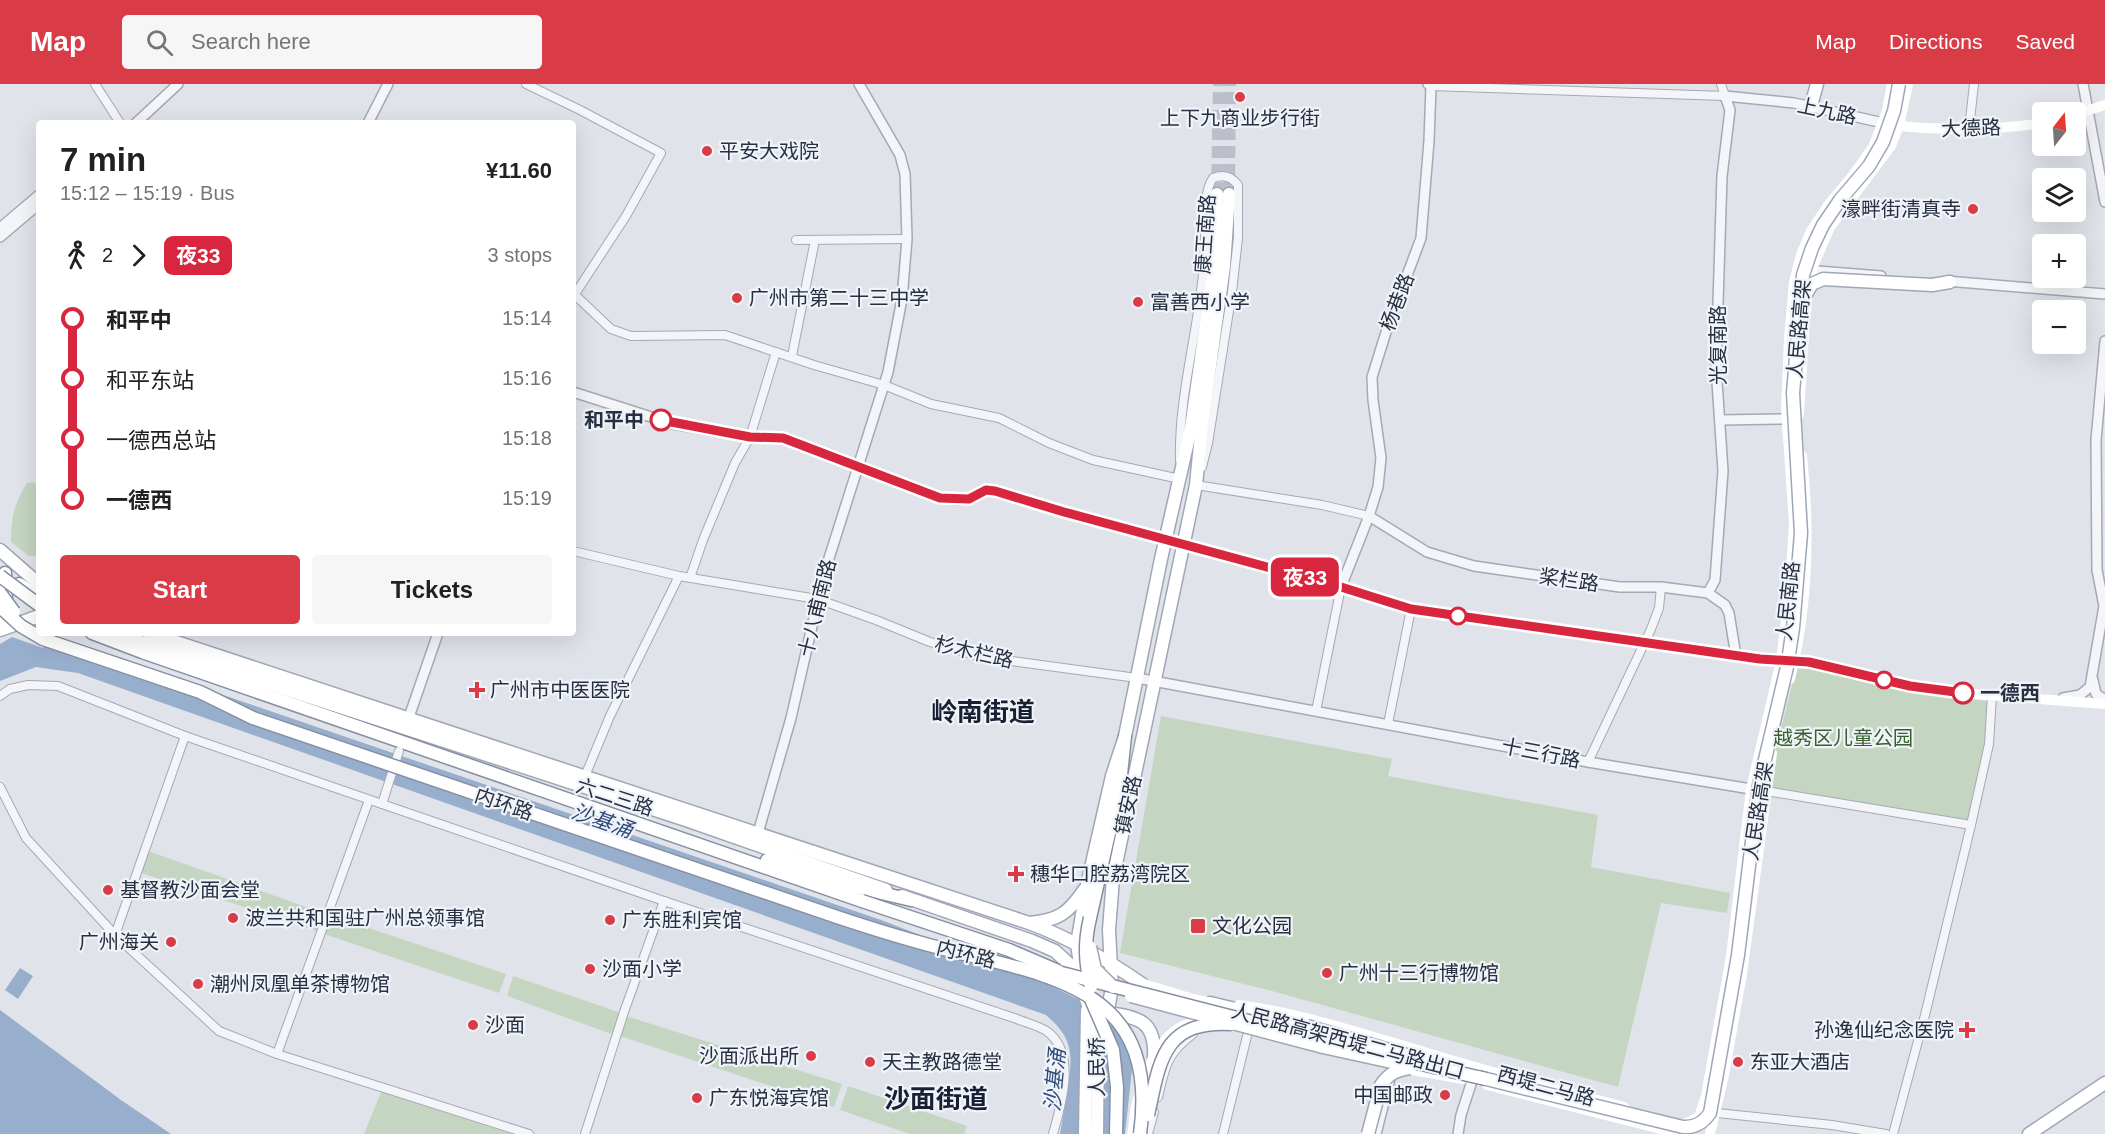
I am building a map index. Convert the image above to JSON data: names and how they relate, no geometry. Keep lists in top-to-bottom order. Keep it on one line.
{"streets":{"main road":["大德路","康王南路","人民路高架","人民南路","六二三路","内环路","镇安路","人民路高架西堤二马路出口","人民桥","西堤二马路"],"street":["上九路","杨巷路","光复南路","桨栏路","十八甫南路","杉木栏路","十三行路"]},"crossings":[["上九路","大德路"],["上九路","杨巷路"],["上九路","光复南路"],["上九路","人民南路"],["大德路","人民南路"],["康王南路","杉木栏路"],["康王南路","镇安路"],["杨巷路","桨栏路"],["人民路高架","人民路高架西堤二马路出口"],["光复南路","桨栏路"],["人民南路","十三行路"],["人民南路","西堤二马路"],["十八甫南路","杉木栏路"],["十八甫南路","六二三路"],["杉木栏路","镇安路"],["六二三路","镇安路"],["六二三路","人民桥"],["六二三路","西堤二马路"],["镇安路","人民桥"],["人民路高架西堤二马路出口","西堤二马路"]],"districts":["岭南街道","沙面街道"],"water":["沙基涌"],"parks":["越秀区儿童公园"],"places":{"other":["上下九商业步行街","平安大戏院","濠畔街清真寺","广州市第二十三中学","富善西小学","和平中","一德西","基督教沙面会堂","波兰共和国驻广州总领事馆","广东胜利宾馆","广州海关","沙面小学","广州十三行博物馆","潮州凤凰单茶博物馆","沙面","沙面派出所","天主教路德堂","东亚大酒店","中国邮政","广东悦海宾馆"],"health":["广州市中医医院","穗华口腔荔湾院区","孙逸仙纪念医院"],"transit":["文化公园"]},"lines":["bus line 夜33"],"north":"top","page":{"header":"Map","search":"Search here","nav":["Map","Directions","Saved"],"on_map":"夜33","map_buttons":["+","−"],"heading":["7 min","15:12 – 15:19 · Bus","¥11.60"],"legs":["2","夜33","3 stops"],"list":[{"name":"和平中","value":"15:14"},{"name":"和平东站","value":"15:16"},{"name":"一德西总站","value":"15:18"},{"name":"一德西","value":"15:19"}],"buttons":["Start","Tickets"]}}
